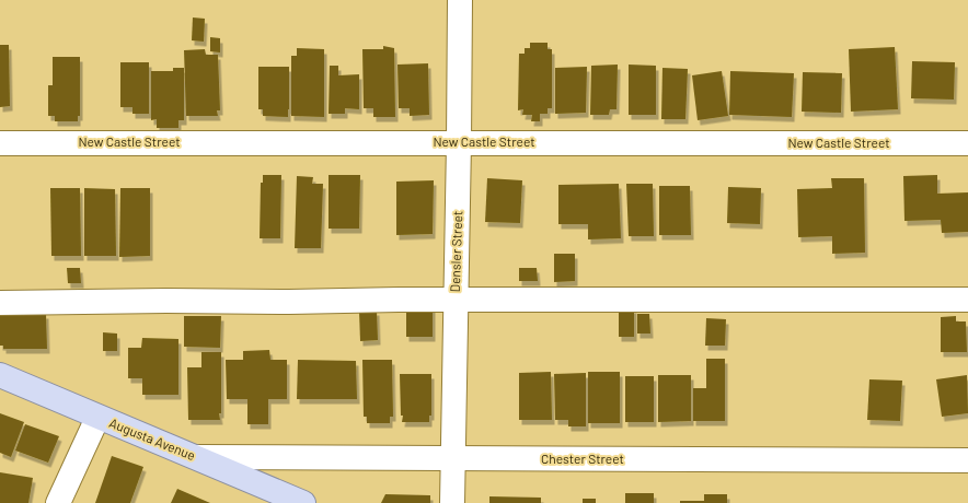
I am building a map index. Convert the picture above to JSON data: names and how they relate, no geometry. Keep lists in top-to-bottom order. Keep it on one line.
{"streets":{"main road":["Augusta Avenue"],"street":["New Castle Street","Densler Street","Chester Street"]},"crossings":[["New Castle Street","Densler Street"],["Densler Street","Chester Street"],["Augusta Avenue","Chester Street"]]}
